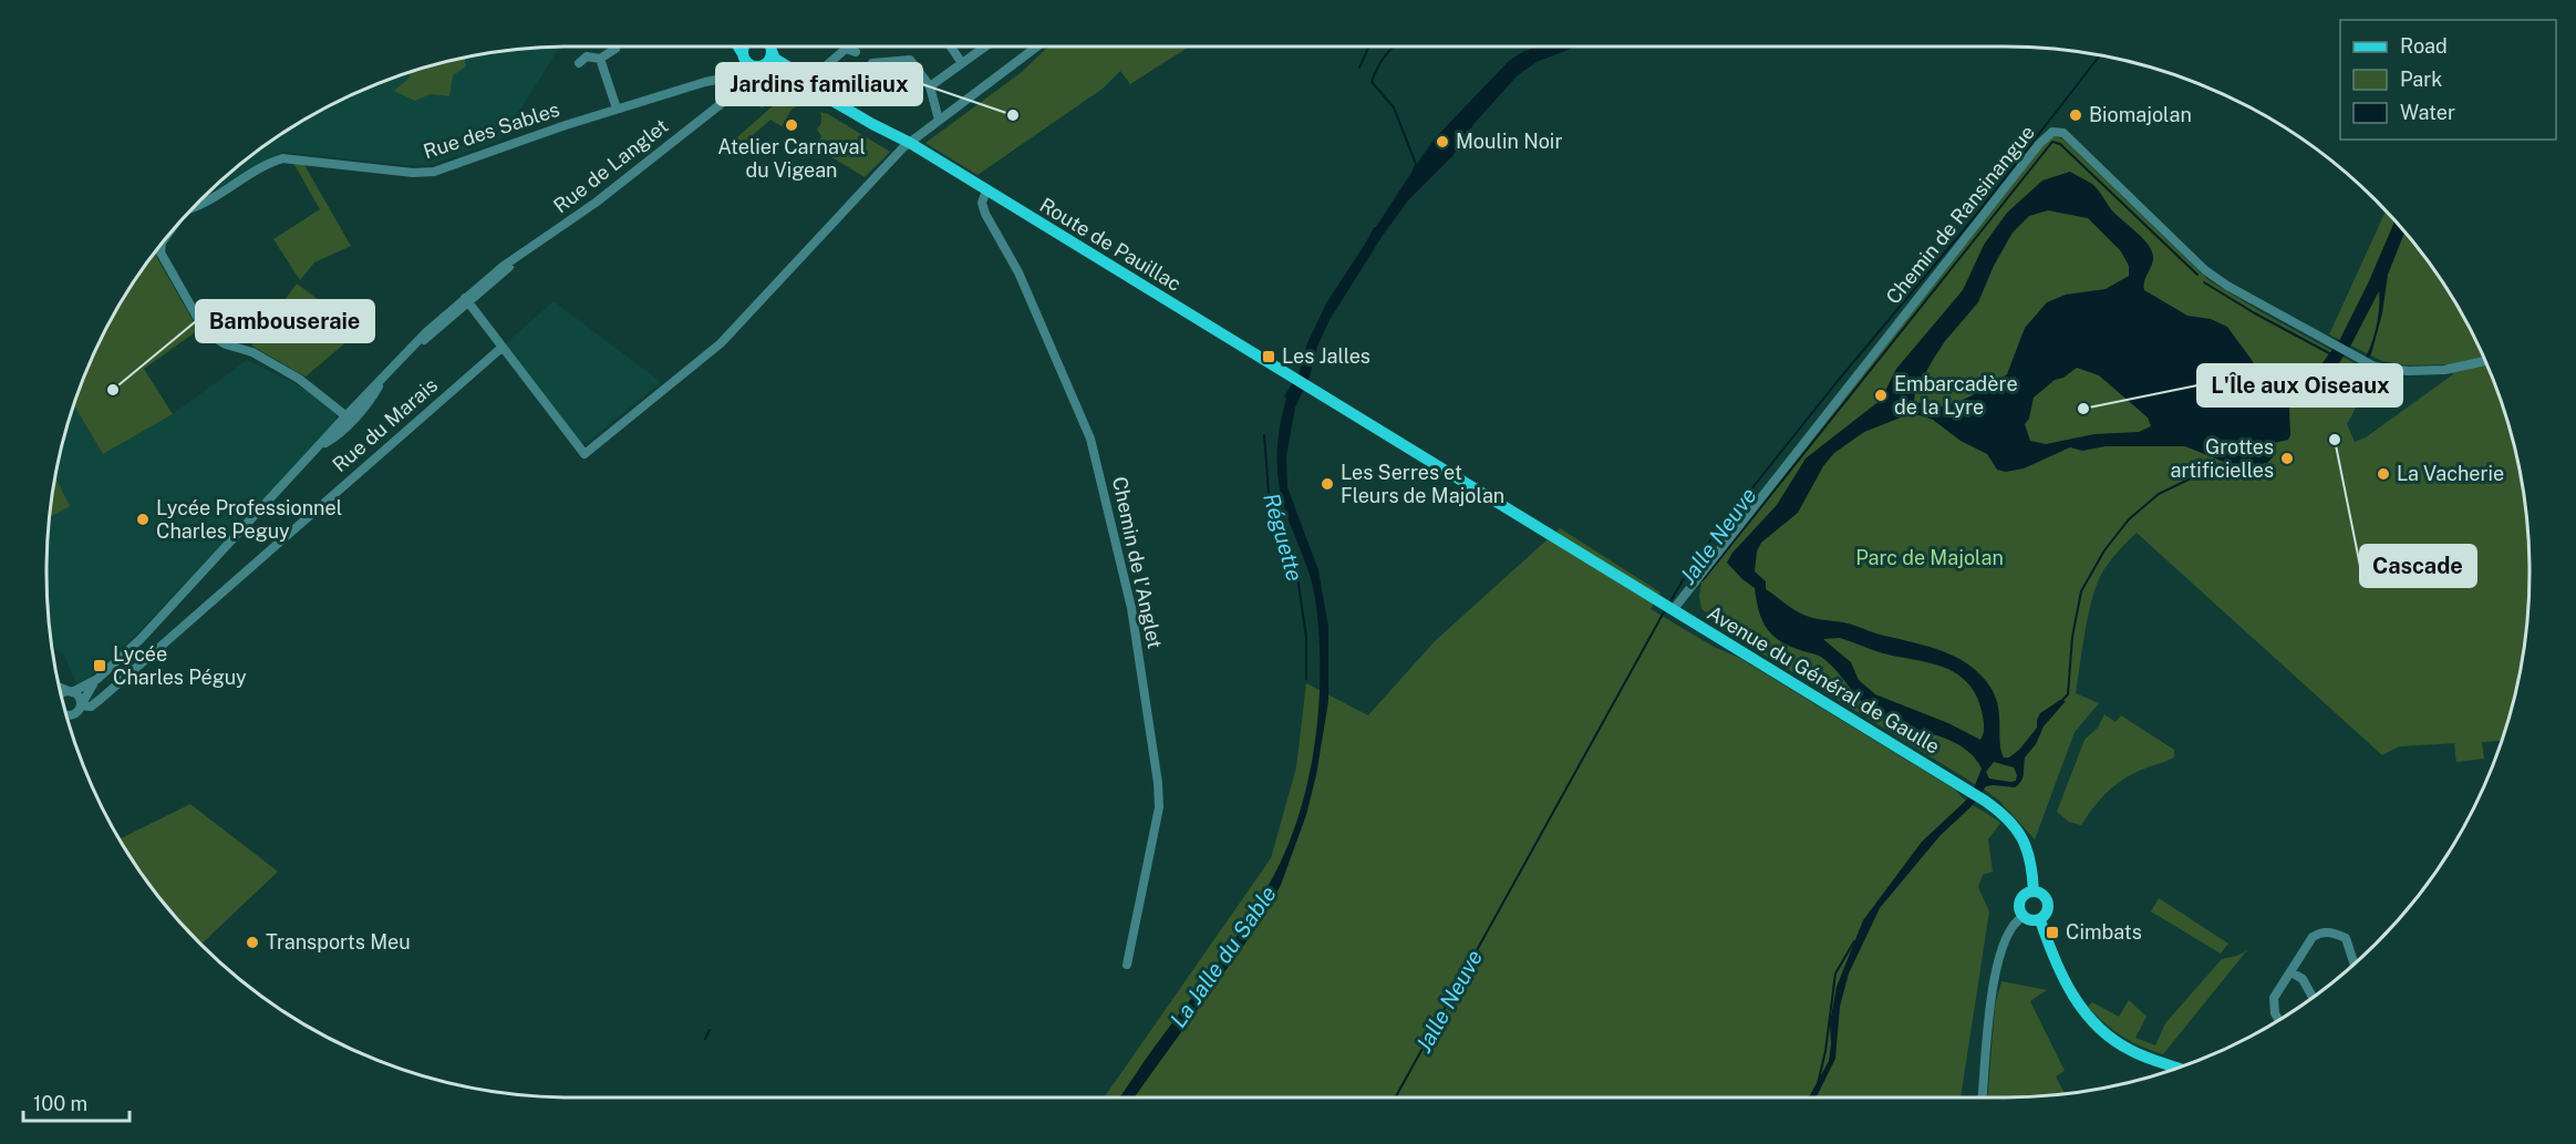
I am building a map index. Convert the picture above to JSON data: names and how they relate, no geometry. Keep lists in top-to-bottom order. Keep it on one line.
{"streets":{"main road":["Route de Pauillac","Avenue du Général de Gaulle"],"street":["Rue des Sables","Rue de Langlet","Chemin de Ransinangue","Rue du Marais","Chemin de l'Anglet"]},"crossings":[["Rue des Sables","Rue de Langlet"],["Rue de Langlet","Route de Pauillac"],["Rue de Langlet","Rue du Marais"],["Chemin de Ransinangue","Avenue du Général de Gaulle"],["Route de Pauillac","Chemin de l'Anglet"],["Route de Pauillac","Avenue du Général de Gaulle"]],"water":["Jalle Neuve","Réguette","La Jalle du Sable"],"parks":["Parc de Majolan"],"places":{"other":["Jardins familiaux","Biomajolan","Atelier Carnaval du Vigean","Moulin Noir","Bambouseraie","Embarcadère de la Lyre","L'Île aux Oiseaux","Cascade","Grottes artificielles","La Vacherie","Les Serres et Fleurs de Majolan","Lycée Professionnel Charles Peguy","Transports Meu"],"transit":["Les Jalles","Lycée Charles Péguy","Cimbats"]},"legend":["Road","Park","Water"],"scale_bar":"100 m"}
